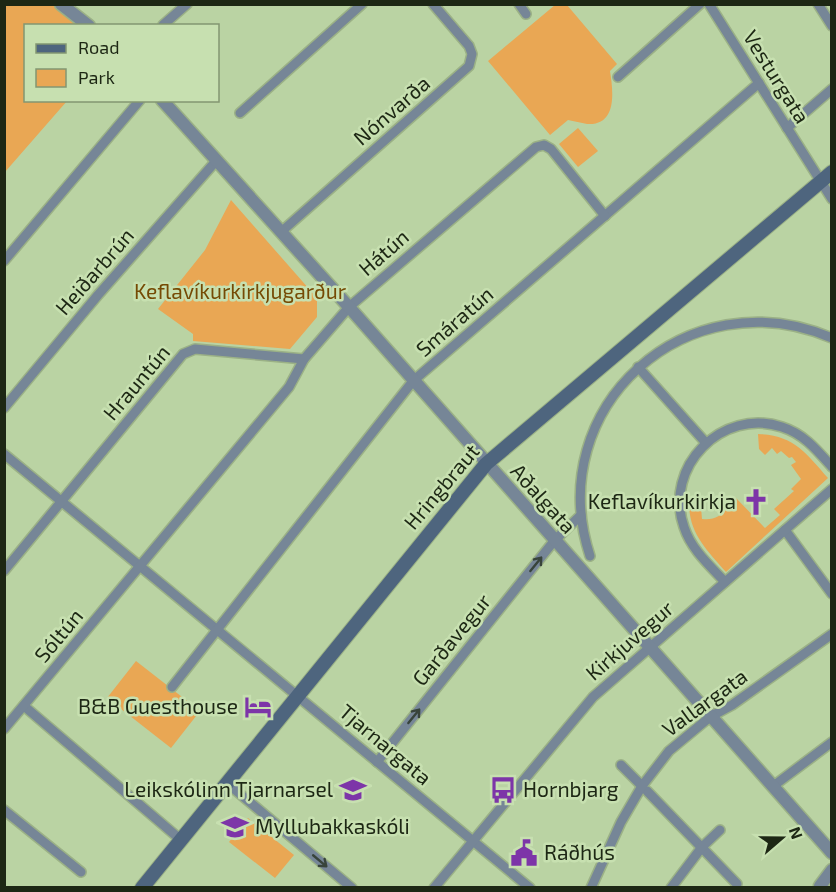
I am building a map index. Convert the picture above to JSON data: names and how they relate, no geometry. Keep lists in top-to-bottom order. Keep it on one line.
{"streets":{"main road":["Hringbraut"],"street":["Vesturgata","Nónvarða","Hátún","Heiðarbrún","Smáratún","Hrauntún","Aðalgata","Sóltún","Garðavegur","Kirkjuvegur","Vallargata","Tjarnargata"]},"crossings":[["Vesturgata","Smáratún"],["Vesturgata","Hringbraut"],["Nónvarða","Aðalgata"],["Hátún","Smáratún"],["Hátún","Hrauntún"],["Hátún","Aðalgata"],["Hátún","Sóltún"],["Hátún","Tjarnargata"],["Heiðarbrún","Aðalgata"],["Smáratún","Aðalgata"],["Smáratún","Tjarnargata"],["Hrauntún","Tjarnargata"],["Hringbraut","Aðalgata"],["Hringbraut","Tjarnargata"],["Aðalgata","Garðavegur"],["Aðalgata","Kirkjuvegur"],["Aðalgata","Vallargata"],["Sóltún","Tjarnargata"],["Garðavegur","Tjarnargata"],["Kirkjuvegur","Tjarnargata"]],"one_way":["Garðavegur"],"parks":["Keflavíkurkirkjugarður"],"places":{"church":["Keflavíkurkirkja"],"hotel":["B&B Guesthouse"],"school or university":["Leikskólinn Tjarnarsel","Myllubakkaskóli"],"bus stop":["Hornbjarg"],"public building":["Ráðhús"]},"legend":["Road","Park"],"north":"right"}
